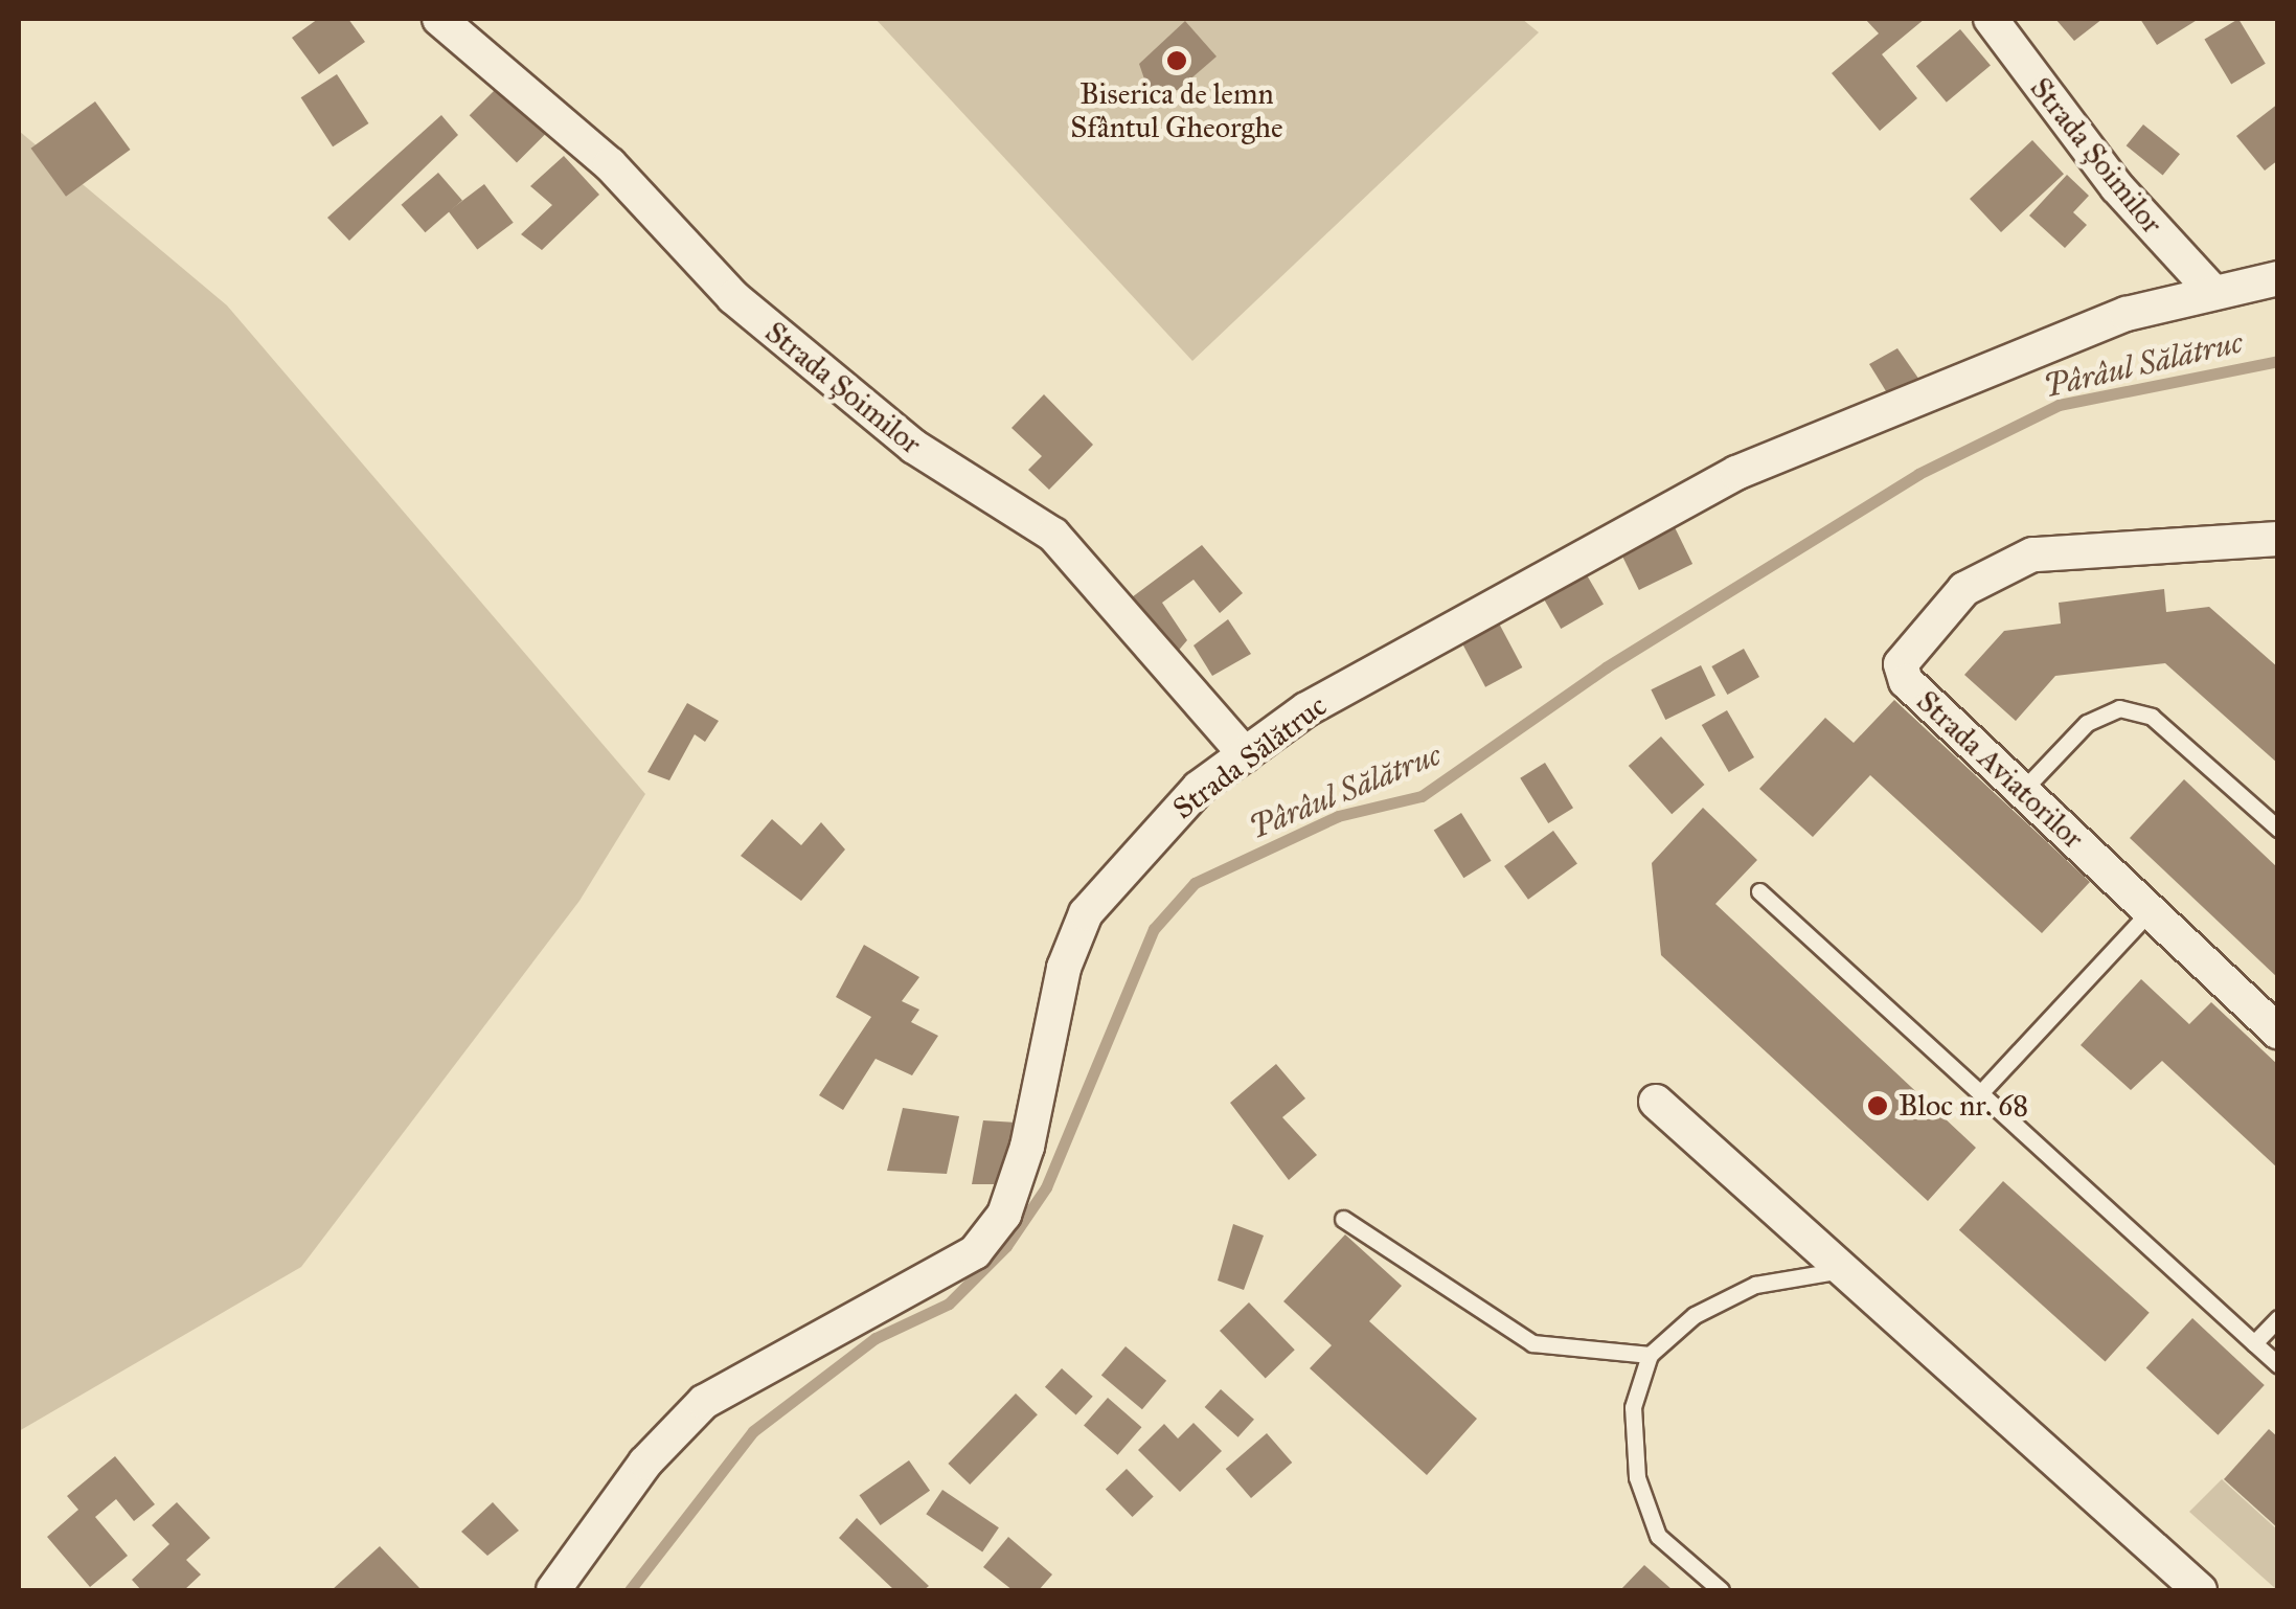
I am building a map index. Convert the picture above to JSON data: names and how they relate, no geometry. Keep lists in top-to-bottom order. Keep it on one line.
{"streets":{"street":["Strada Șoimilor","Strada Sălătruc","Strada Aviatorilor"]},"crossings":[["Strada Șoimilor","Strada Sălătruc"]],"water":["Pârâul Sălătruc"],"places":["Biserica de lemn Sfântul Gheorghe","Bloc nr. 68"]}
